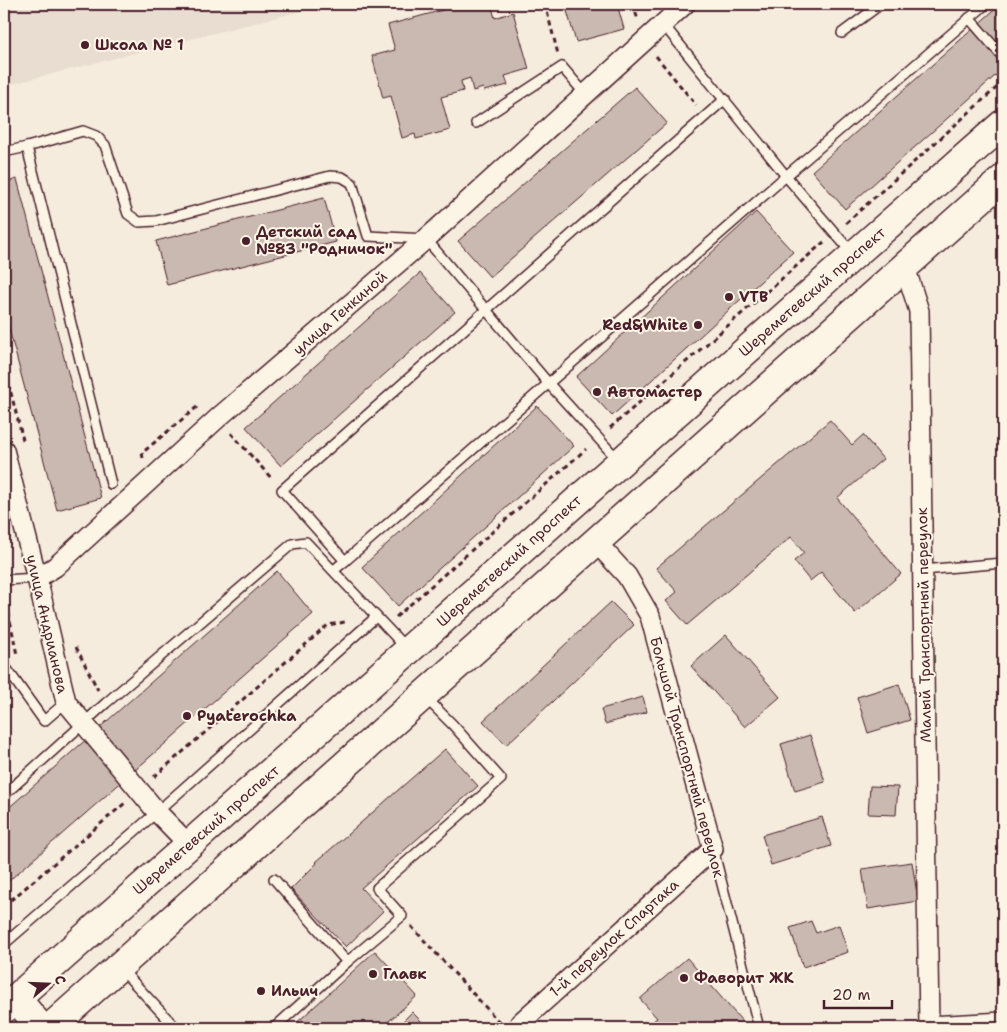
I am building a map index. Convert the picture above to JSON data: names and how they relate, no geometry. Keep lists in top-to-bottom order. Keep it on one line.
{"streets":{"main road":["Шереметевский проспект","Малый Транспортный переулок","Большой Транспортный переулок"],"street":["улица Генкиной","улица Андрианова","1-й переулок Спартака"]},"crossings":[["Шереметевский проспект","улица Андрианова"],["Шереметевский проспект","Малый Транспортный переулок"],["Шереметевский проспект","Большой Транспортный переулок"],["улица Генкиной","улица Андрианова"],["Большой Транспортный переулок","1-й переулок Спартака"]],"places":["Школа № 1","Детский сад №83 \"Родничок\"","VTB","Red&White","Автомастер","Pyaterochka","Главк","Фаворит ЖК","Ильич"],"scale_bar":"20 m","north":"right"}
